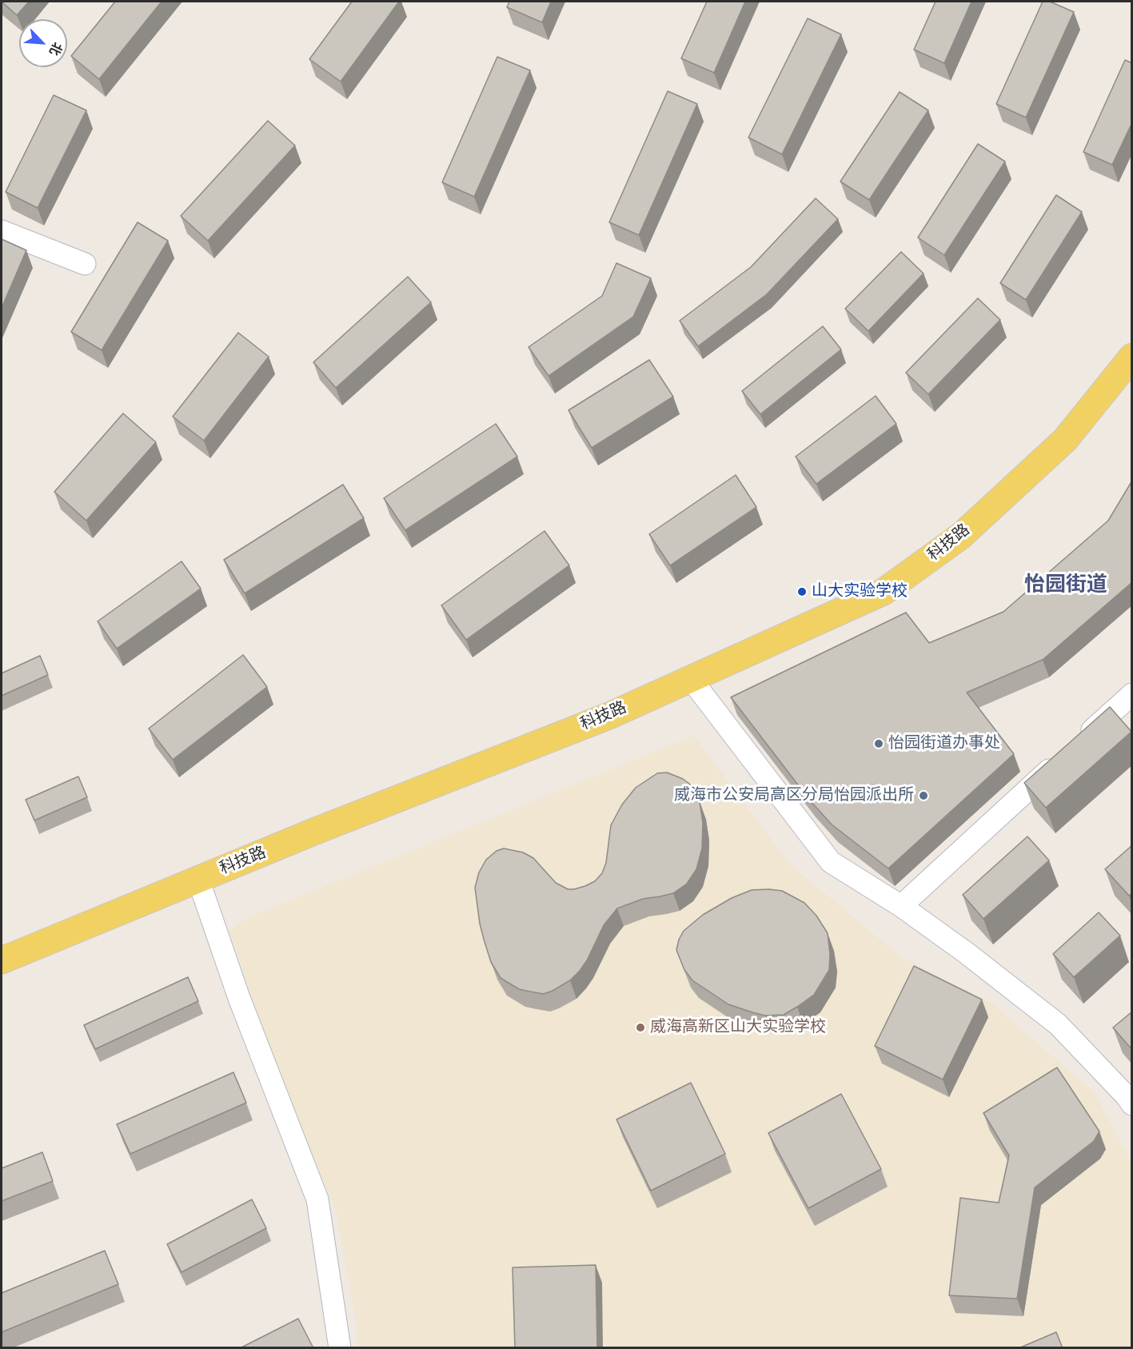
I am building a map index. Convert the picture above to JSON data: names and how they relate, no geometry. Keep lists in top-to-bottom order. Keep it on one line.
{"streets":{"main road":["科技路"]},"districts":["怡园街道"],"places":["山大实验学校","怡园街道办事处","威海市公安局高区分局怡园派出所","威海高新区山大实验学校"],"north":"bottom right"}
